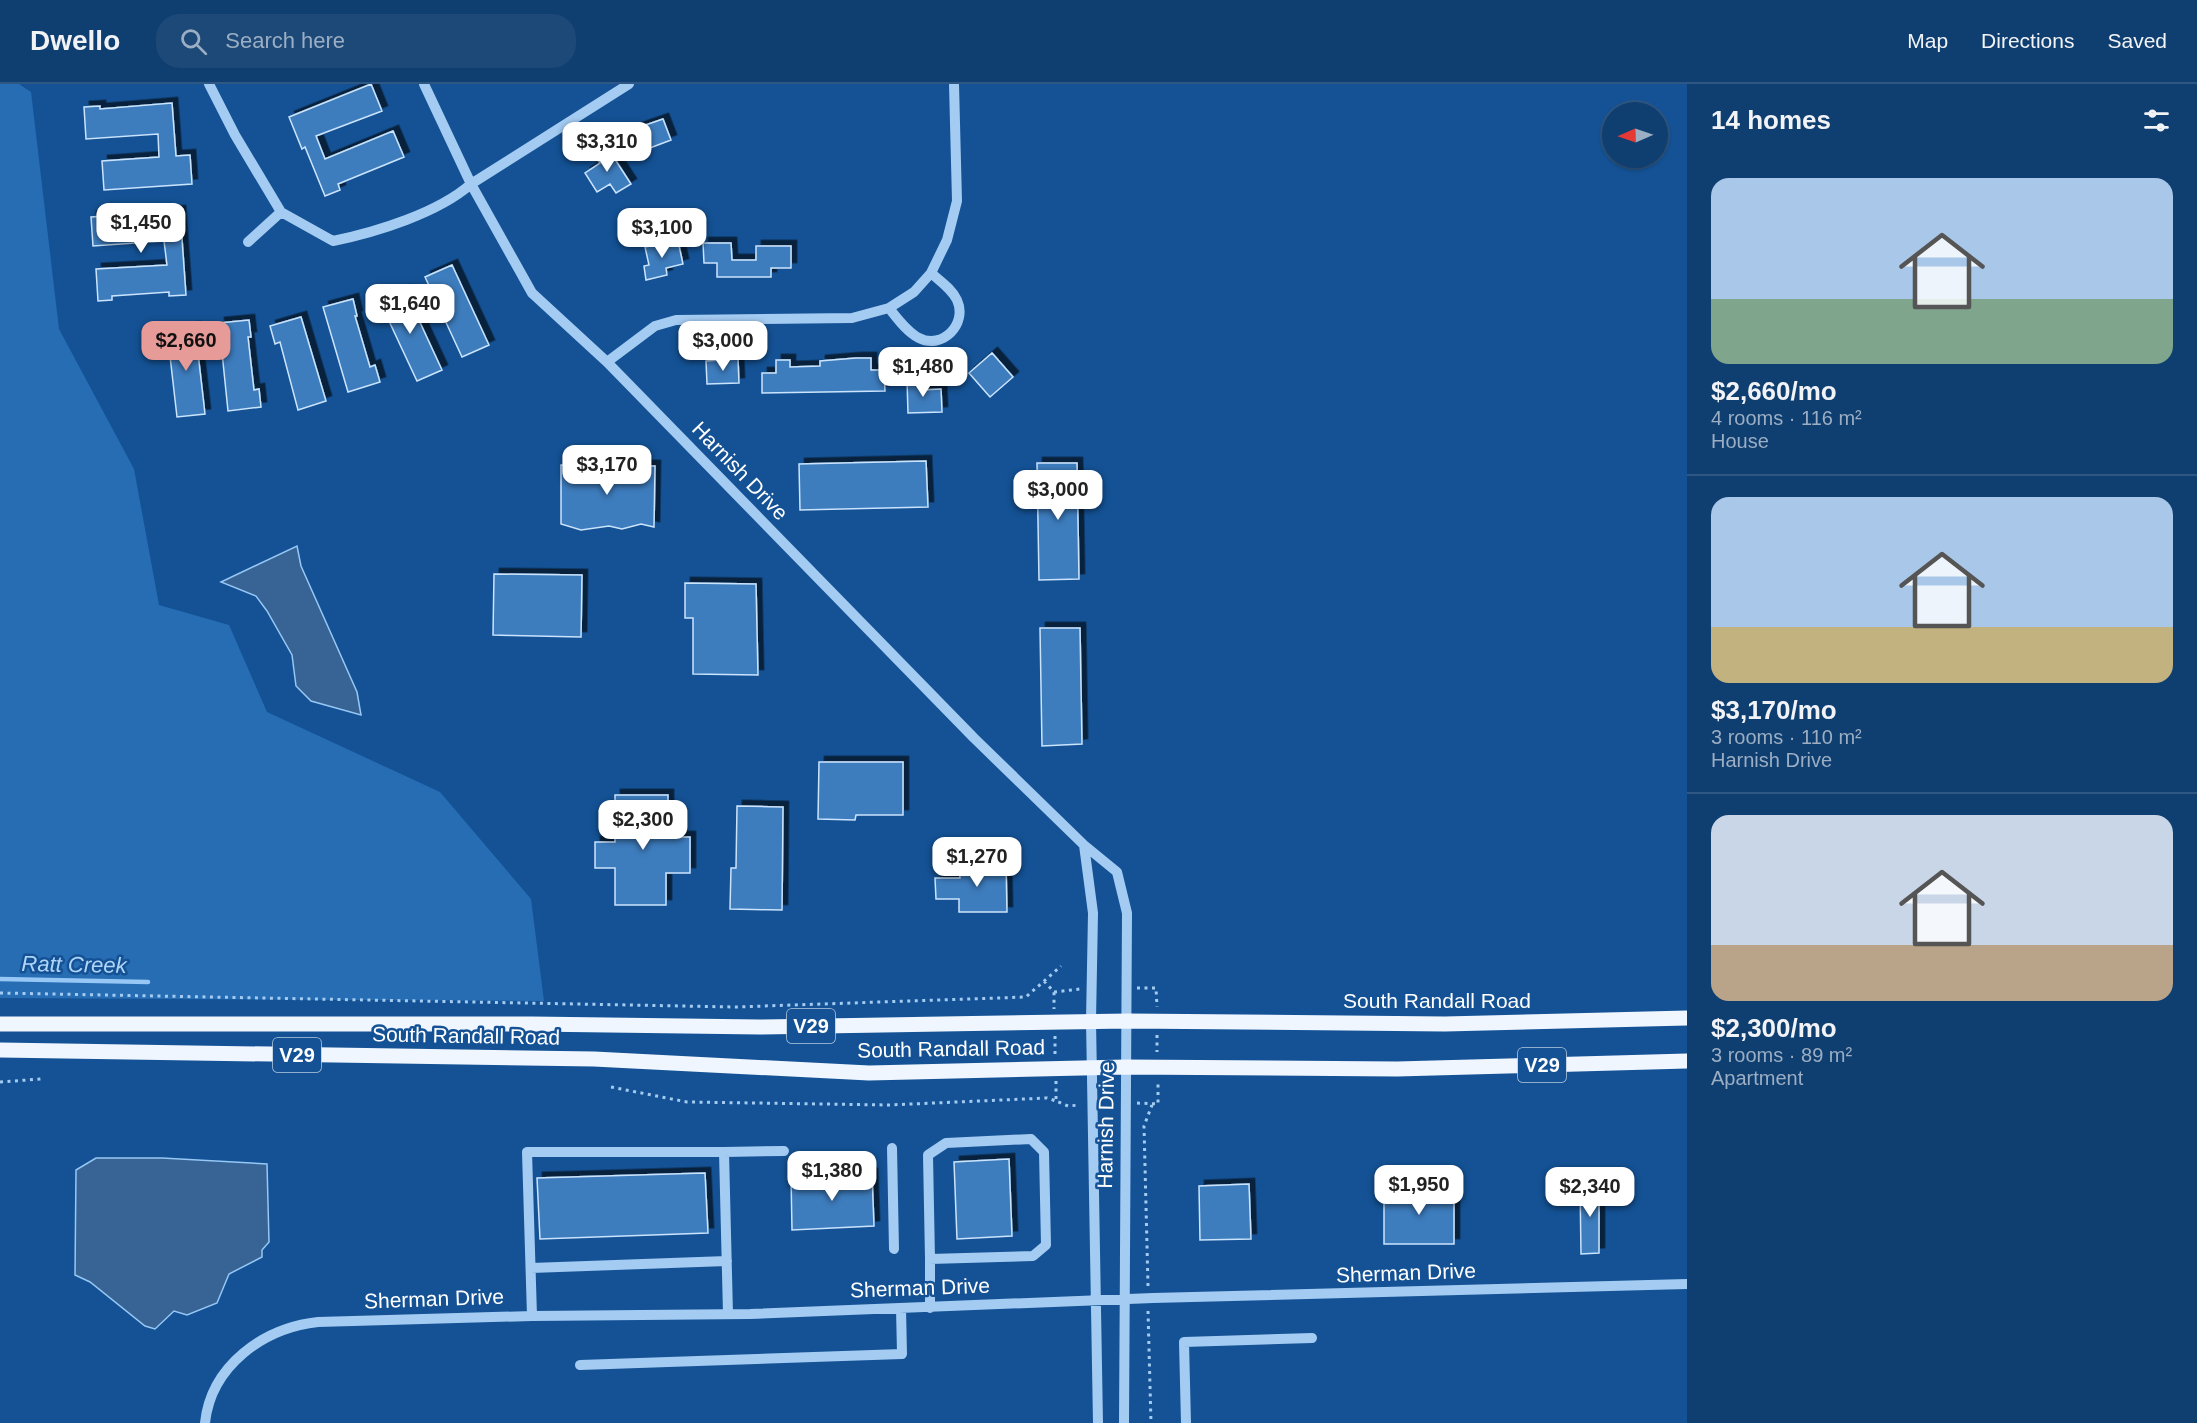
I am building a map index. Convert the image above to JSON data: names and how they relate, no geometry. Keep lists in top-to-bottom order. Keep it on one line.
{"streets":{"main road":["South Randall Road","V29"],"street":["Harnish Drive","Sherman Drive"]},"crossings":[["Harnish Drive","South Randall Road"],["Harnish Drive","Sherman Drive"]],"water":["Ratt Creek"],"north":"left","page":{"header":"Dwello","search":"Search here","nav":["Map","Directions","Saved"],"heading":"14 homes","price":["$3,310","$1,450","$3,100","$1,640","$2,660","$3,000","$1,480","$3,170","$3,000","$2,300","$1,270","$1,380","$1,950","$2,340"],"list":[{"name":"$2,660/mo","note":"4 rooms · 116 m² · House"},{"name":"$3,170/mo","note":"3 rooms · 110 m² · Harnish Drive"},{"name":"$2,300/mo","note":"3 rooms · 89 m² · Apartment"}]}}
